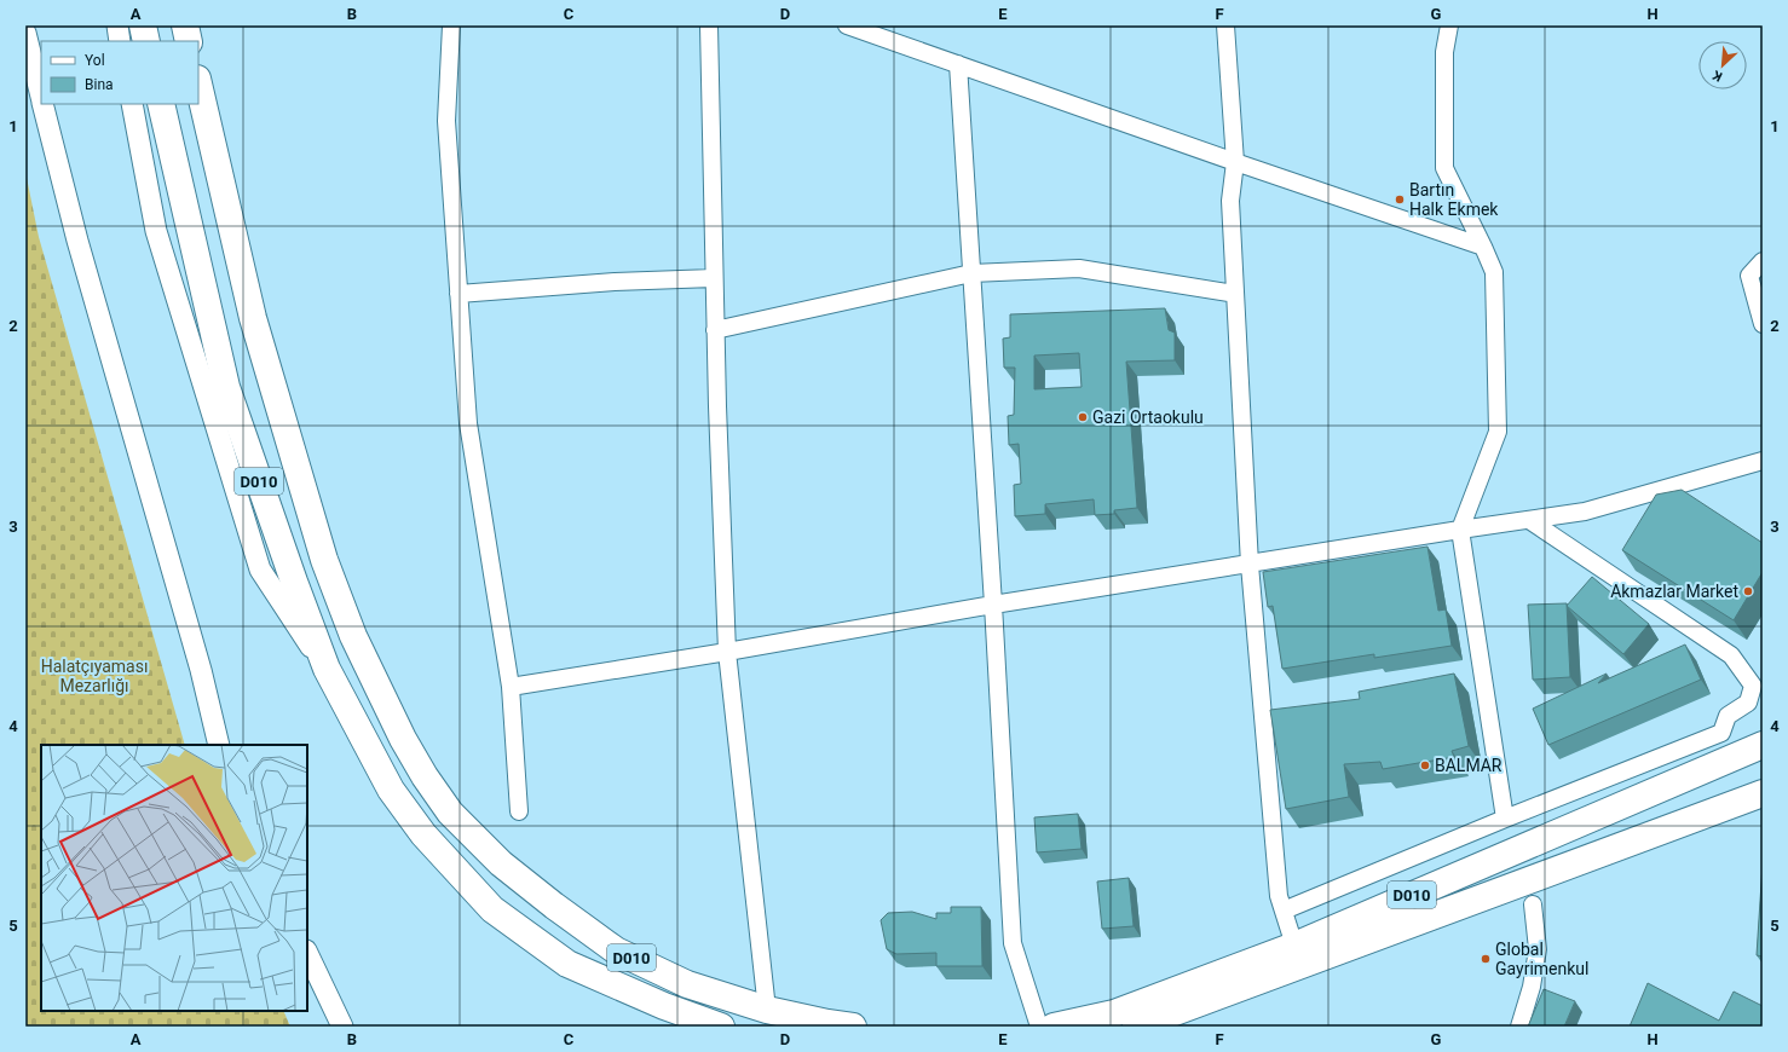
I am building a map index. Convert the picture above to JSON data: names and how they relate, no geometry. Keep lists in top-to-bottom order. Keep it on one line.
{"streets":{"highway":["D010"]},"parks":["Halatçıyaması Mezarlığı"],"places":["Bartın Halk Ekmek","Gazi Ortaokulu","Akmazlar Market","BALMAR","Global Gayrimenkul"],"legend":["Yol","Bina"],"north":"bottom left","grid":{"columns":["A","B","C","D","E","F","G","H"],"rows":["1","2","3","4","5"]}}
